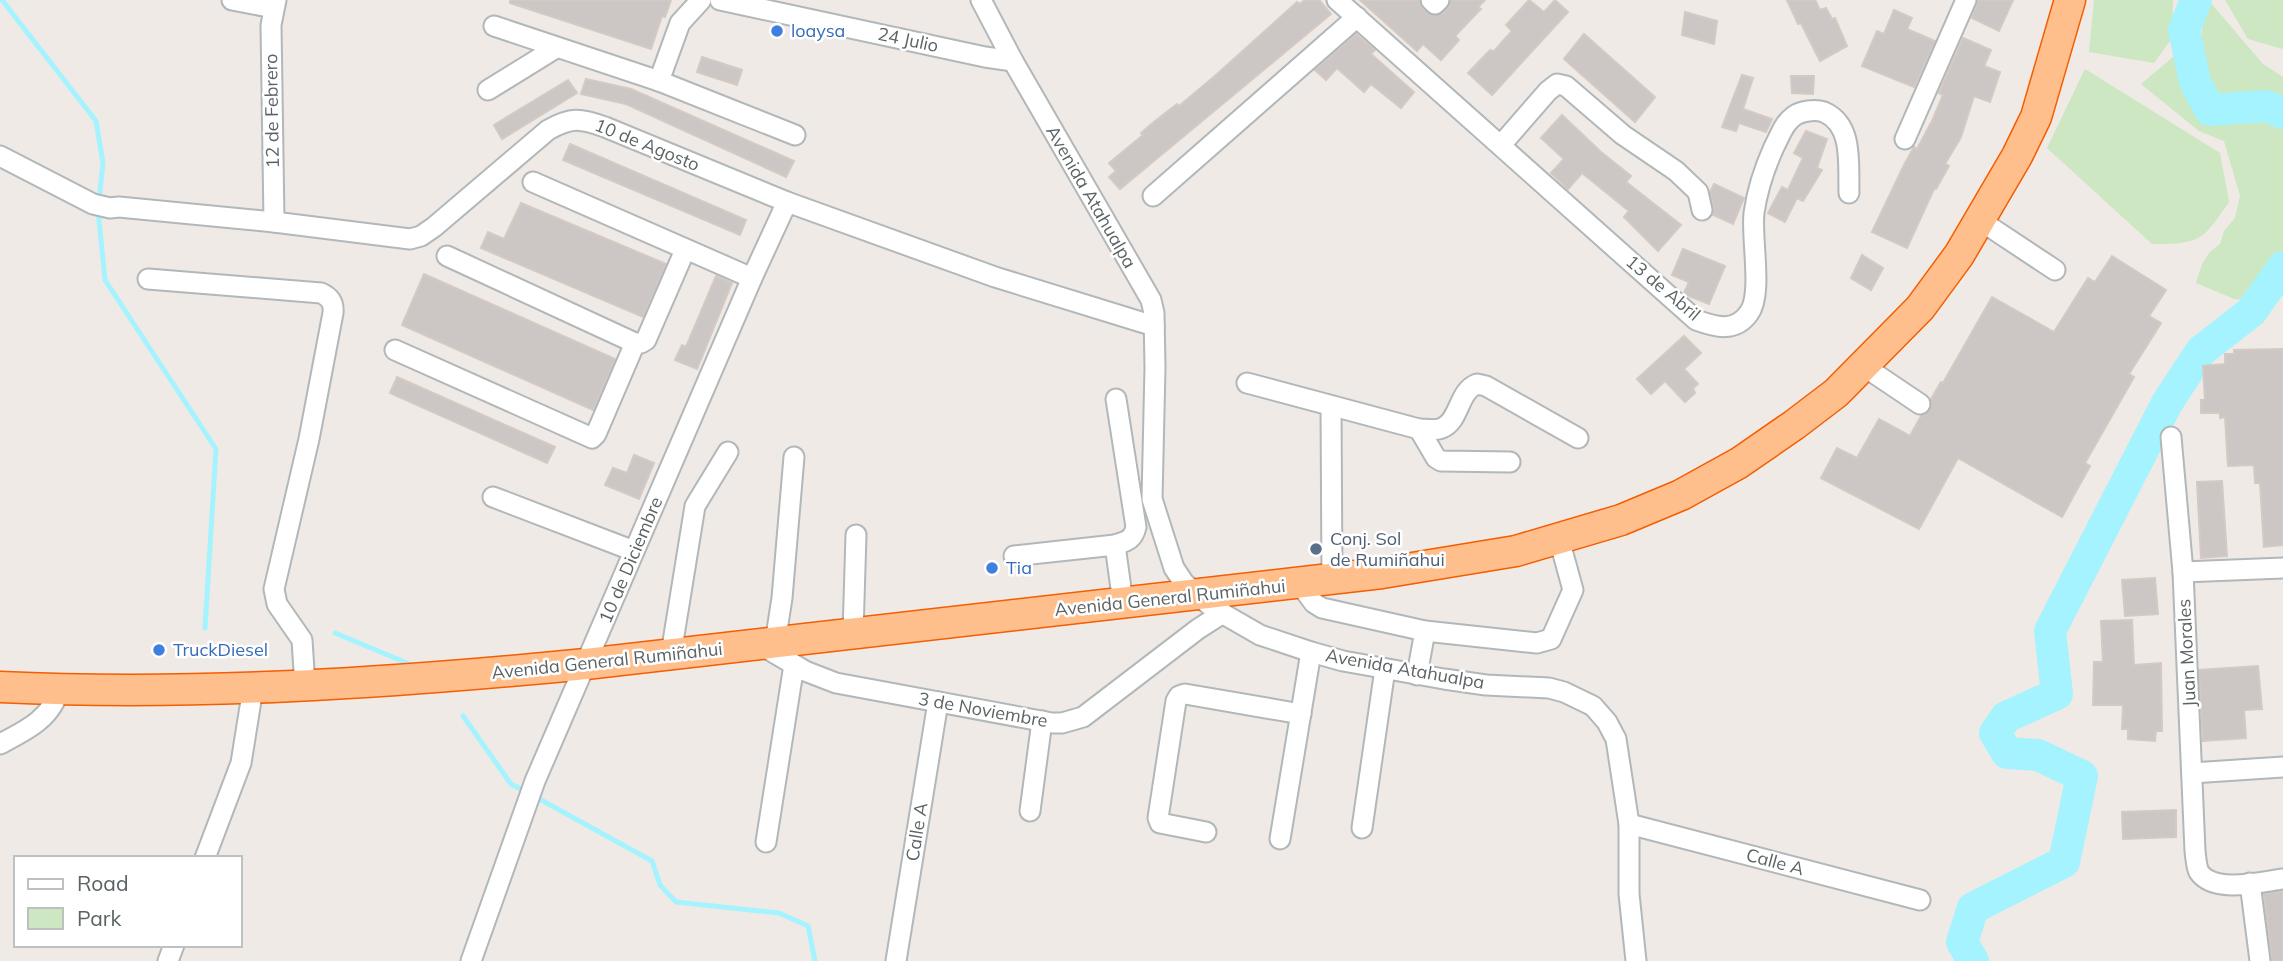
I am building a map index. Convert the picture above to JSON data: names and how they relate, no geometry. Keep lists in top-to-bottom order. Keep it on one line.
{"streets":{"highway":["Avenida General Rumiñahui"],"street":["24 Julio","12 de Febrero","10 de Agosto","Avenida Atahualpa","13 de Abril","10 de Diciembre","Juan Morales","3 de Noviembre","Calle A"]},"crossings":[["24 Julio","Avenida Atahualpa"],["12 de Febrero","10 de Agosto"],["10 de Agosto","Avenida Atahualpa"],["10 de Agosto","10 de Diciembre"],["Avenida Atahualpa","Avenida General Rumiñahui"],["Avenida Atahualpa","3 de Noviembre"],["Avenida Atahualpa","Calle A"],["10 de Diciembre","Avenida General Rumiñahui"],["Avenida General Rumiñahui","3 de Noviembre"],["3 de Noviembre","Calle A"]],"places":["loaysa","Conj. Sol de Rumiñahui","Tia","TruckDiesel"],"legend":["Road","Park"]}
